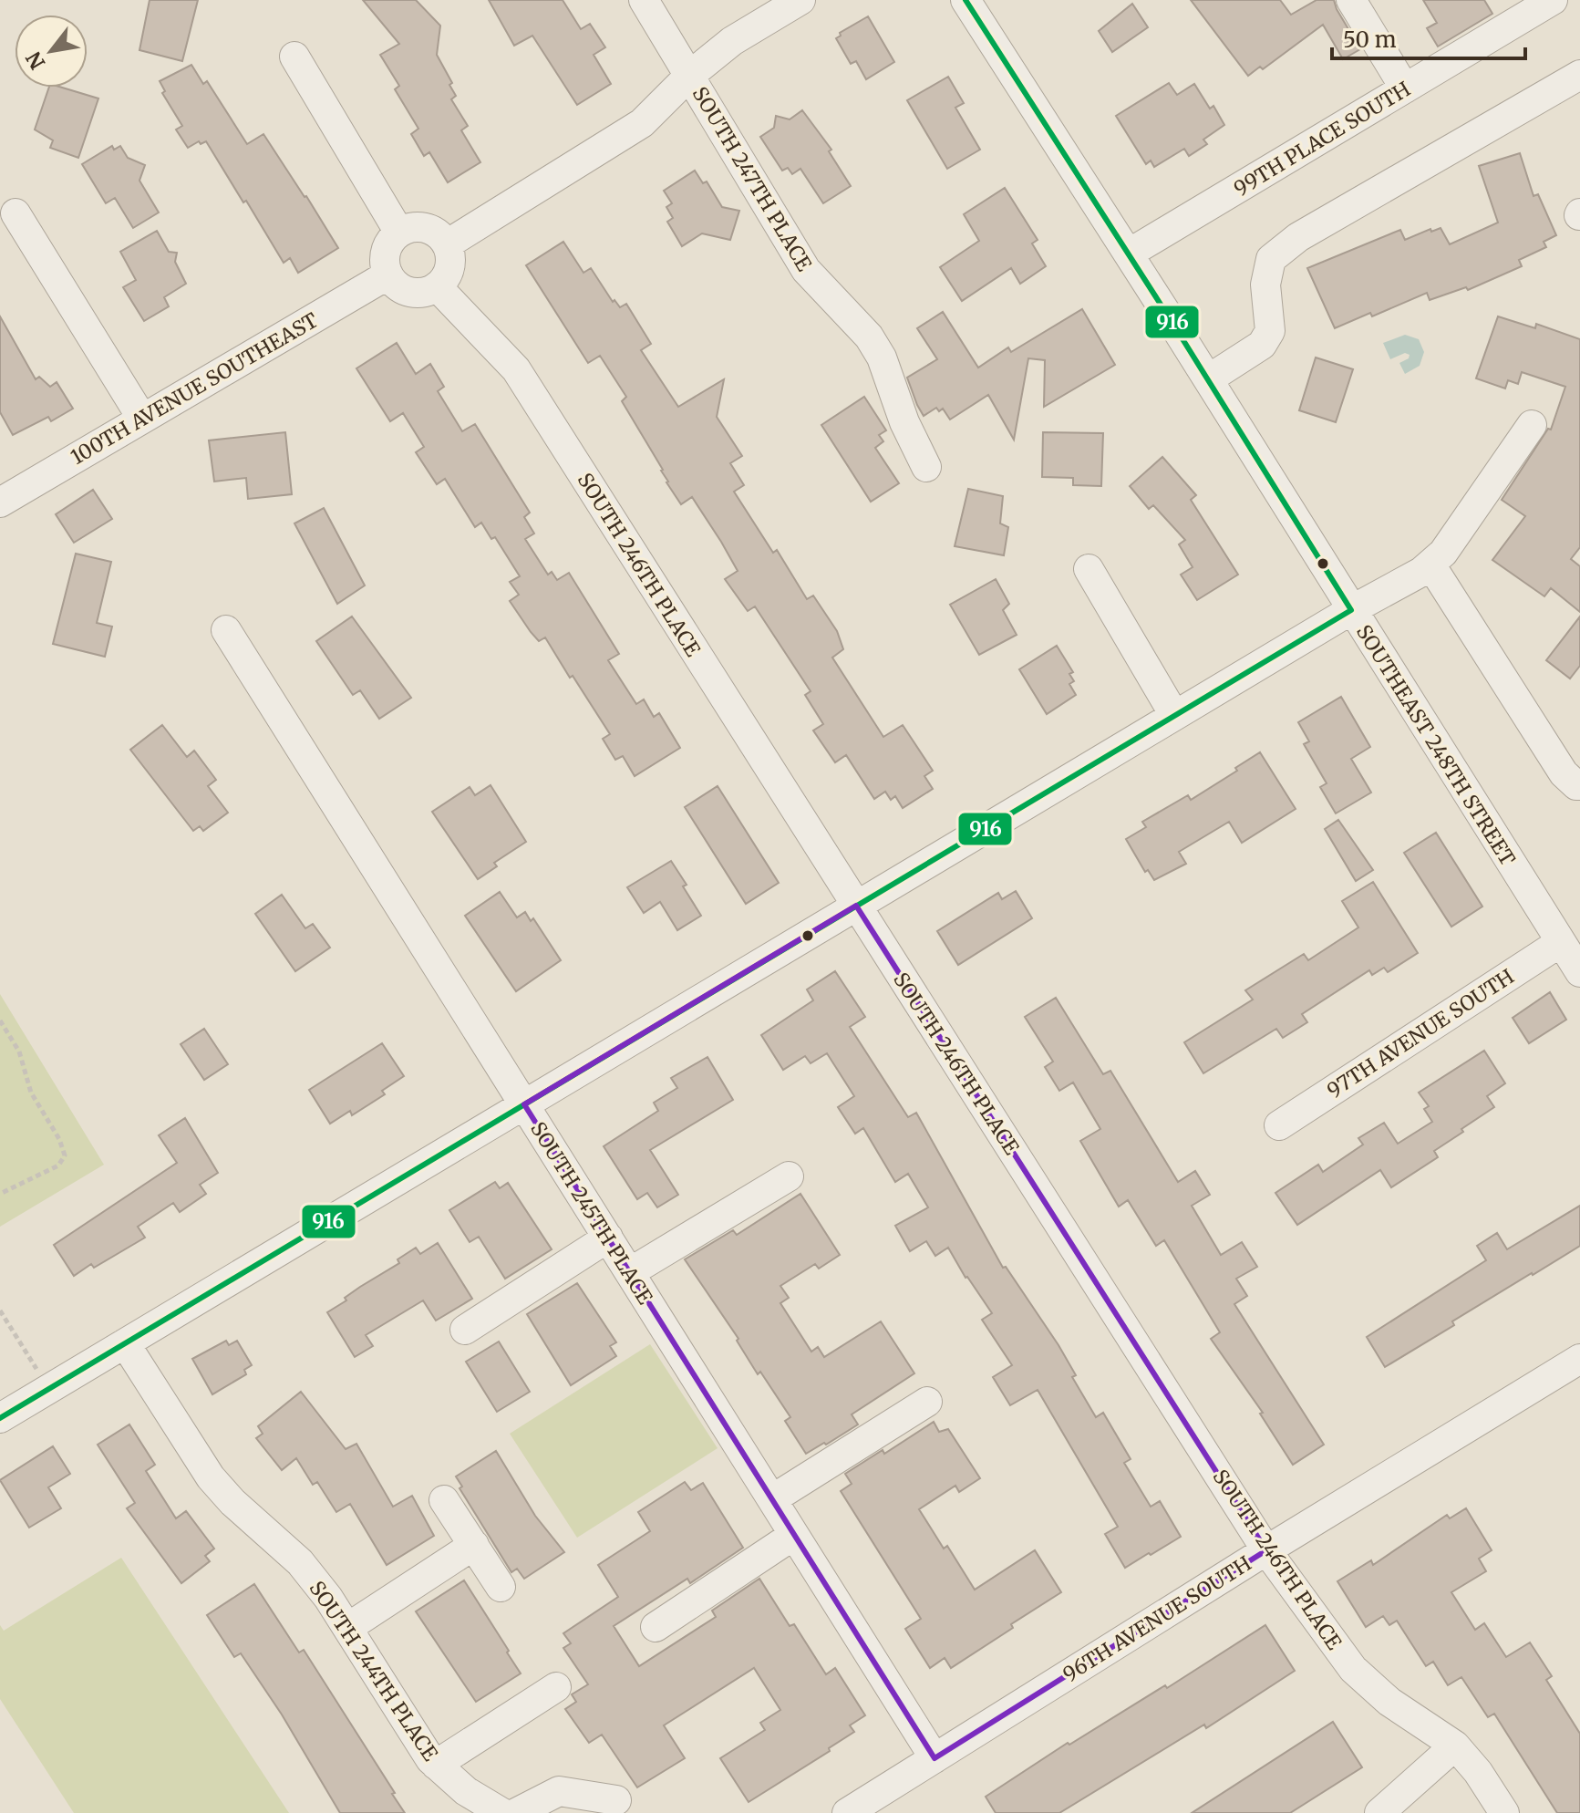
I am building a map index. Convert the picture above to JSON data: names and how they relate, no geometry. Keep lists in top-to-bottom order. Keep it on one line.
{"streets":{"street":["99TH PLACE SOUTH","SOUTH 247TH PLACE","100TH AVENUE SOUTHEAST","SOUTH 246TH PLACE","SOUTHEAST 248TH STREET","97TH AVENUE SOUTH","SOUTH 245TH PLACE","96TH AVENUE SOUTH","SOUTH 244TH PLACE"]},"crossings":[["99TH PLACE SOUTH","SOUTHEAST 248TH STREET"],["100TH AVENUE SOUTHEAST","SOUTH 246TH PLACE"],["SOUTH 246TH PLACE","96TH AVENUE SOUTH"],["SOUTHEAST 248TH STREET","97TH AVENUE SOUTH"],["SOUTH 245TH PLACE","96TH AVENUE SOUTH"]],"lines":["transit line 916"],"scale_bar":"50 m","north":"bottom left"}
